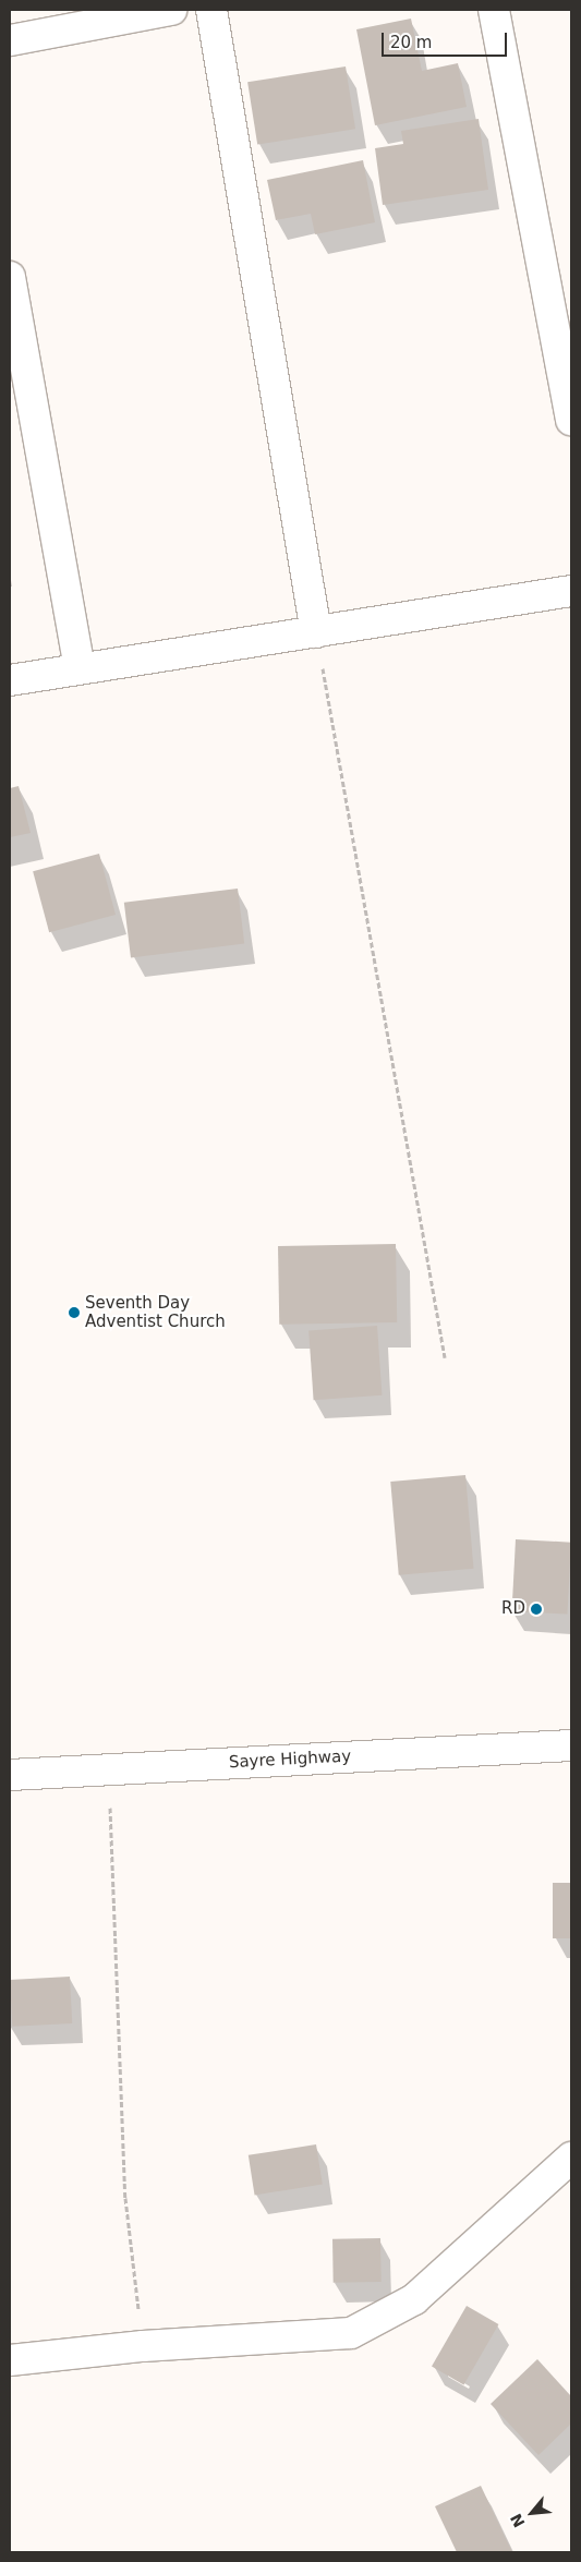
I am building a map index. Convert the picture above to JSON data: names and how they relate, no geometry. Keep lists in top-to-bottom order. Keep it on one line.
{"streets":{"main road":["Sayre Highway"]},"places":["Seventh Day Adventist Church","RD"],"scale_bar":"20 m","north":"bottom left"}
